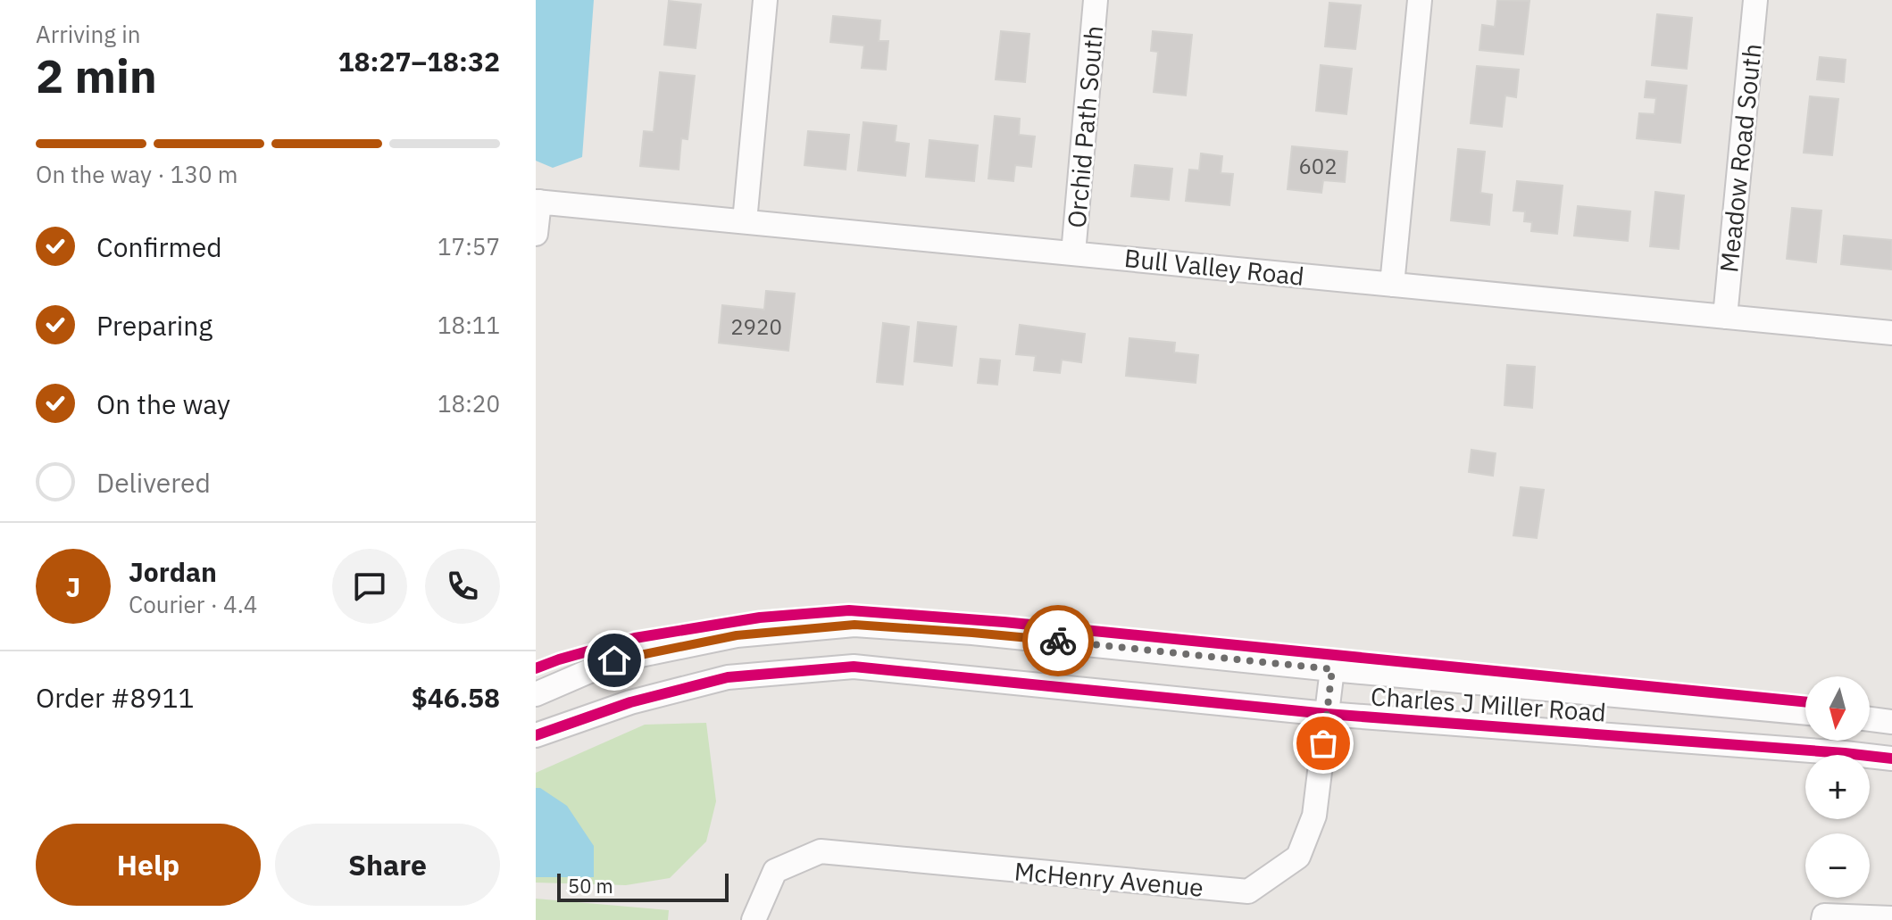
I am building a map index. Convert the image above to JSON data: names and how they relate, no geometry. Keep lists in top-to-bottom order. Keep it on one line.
{"streets":{"street":["Orchid Path South","Meadow Road South","Bull Valley Road","Charles J Miller Road","McHenry Avenue"]},"crossings":[["Orchid Path South","Bull Valley Road"],["Meadow Road South","Bull Valley Road"],["Charles J Miller Road","McHenry Avenue"]],"house_numbers":["602","2920"],"scale_bar":"50 m","north":"bottom","page":{"heading":["2 min","Arriving in","18:27–18:32"],"panel":["Jordan","Courier · 4.4","Order #8911","$46.58"],"bar":"On the way · 130 m","list":[["Confirmed","17:57"],["Preparing","18:11"],["On the way","18:20"],"Delivered"],"round":"J","map_buttons":["+","−"],"buttons":["Help","Share"],"scale":"50 m"}}
